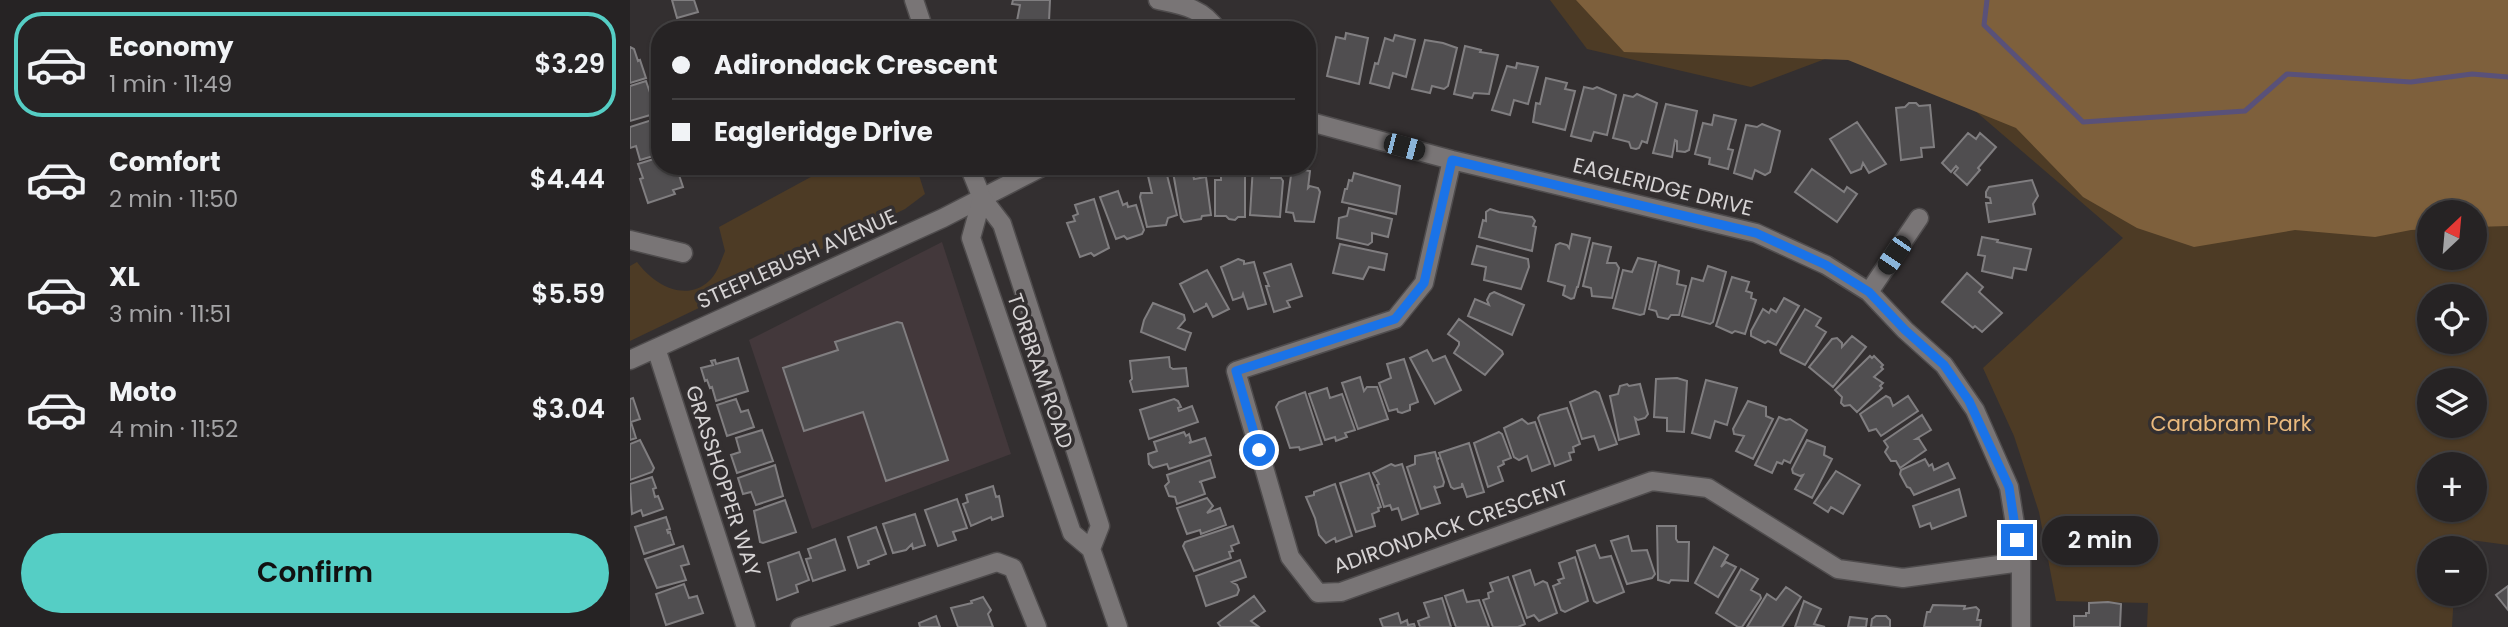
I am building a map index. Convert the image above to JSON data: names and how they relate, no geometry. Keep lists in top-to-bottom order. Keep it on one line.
{"streets":{"street":["EAGLERIDGE DRIVE","STEEPLEBUSH AVENUE","TORBRAM ROAD","GRASSHOPPER WAY","ADIRONDACK CRESCENT"]},"crossings":[["EAGLERIDGE DRIVE","ADIRONDACK CRESCENT"],["STEEPLEBUSH AVENUE","TORBRAM ROAD"],["STEEPLEBUSH AVENUE","GRASSHOPPER WAY"]],"parks":["Carabram Park"],"north":"top right","page":{"list":[{"name":"Economy","note":"1 min · 11:49","value":"$3.29"},{"name":"Comfort","note":"2 min · 11:50","value":"$4.44"},{"name":"XL","note":"3 min · 11:51","value":"$5.59"},{"name":"Moto","note":"4 min · 11:52","value":"$3.04"}],"banner":["Adirondack Crescent","Eagleridge Drive"],"map_buttons":["+","−"],"bubble":"2 min","buttons":"Confirm"}}
